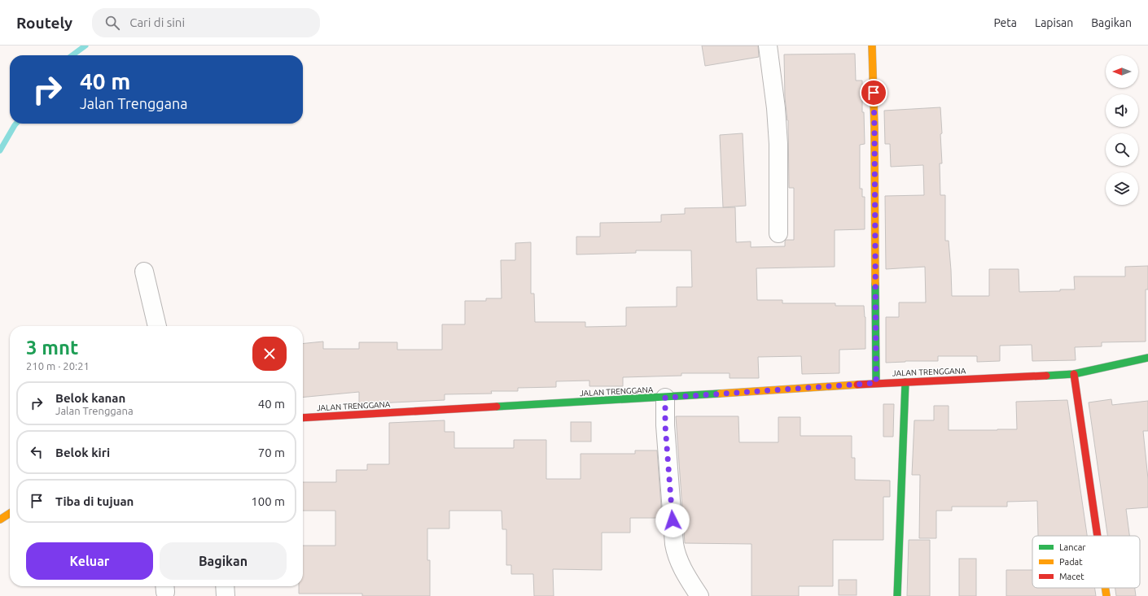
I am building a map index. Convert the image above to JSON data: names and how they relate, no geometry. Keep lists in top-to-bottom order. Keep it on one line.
{"streets":{"main road":["JALAN TRENGGANA"]},"legend":["Lancar","Padat","Macet"],"north":"left","page":{"header":"Routely","search":"Cari di sini","nav":["Peta","Lapisan","Bagikan"],"turn":["40 m","Jalan Trenggana"],"heading":["3 mnt","210 m · 20:21"],"list":[{"name":"Belok kanan","note":"Jalan Trenggana","value":"40 m"},{"name":"Belok kiri","value":"70 m"},{"name":"Tiba di tujuan","value":"100 m"}],"buttons":["Keluar","Bagikan"]}}
